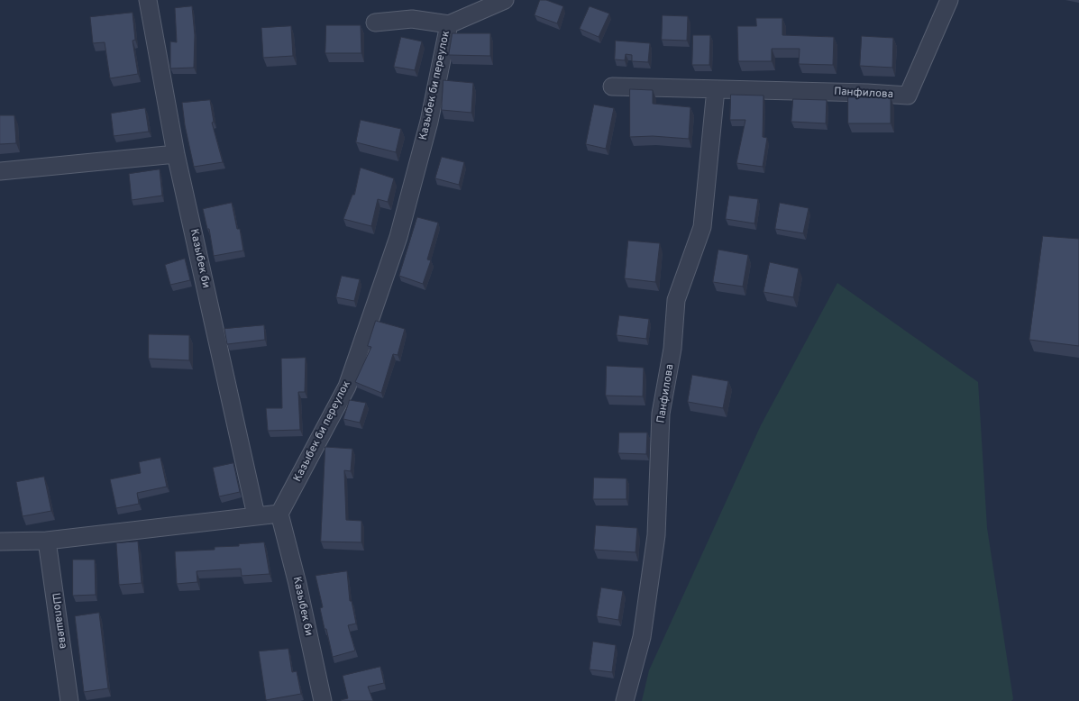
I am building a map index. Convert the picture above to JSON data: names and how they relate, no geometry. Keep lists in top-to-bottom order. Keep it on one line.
{"streets":{"street":["Казыбек би переулок","Панфилова","Казыбек би","Шопашева"]},"crossings":[["Казыбек би переулок","Казыбек би"]]}
